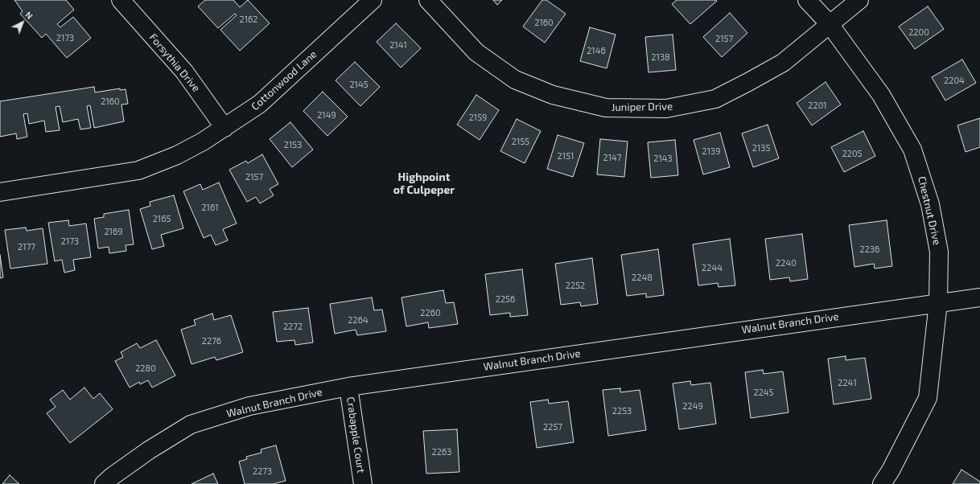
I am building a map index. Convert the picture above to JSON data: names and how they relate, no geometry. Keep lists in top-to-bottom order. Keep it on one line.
{"streets":{"street":["Forsythia Drive","Cottonwood Lane","Juniper Drive","Chestnut Drive","Walnut Branch Drive","Crabapple Court"]},"crossings":[["Forsythia Drive","Cottonwood Lane"],["Juniper Drive","Chestnut Drive"],["Chestnut Drive","Walnut Branch Drive"],["Walnut Branch Drive","Crabapple Court"]],"districts":["Highpoint of Culpeper"],"house_numbers":["2162","2160","2200","2173","2157","2141","2146","2138","2204","2145","2160","2201","2149","2159","2155","2153","2135","2139","2205","2151","2147","2143","2157","2161","2165","2169","2173","2177","2236","2240","2244","2248","2252","2256","2260","2264","2272","2276","2280","2241","2245","2249","2253","2257","2263","2273"],"north":"top right"}
